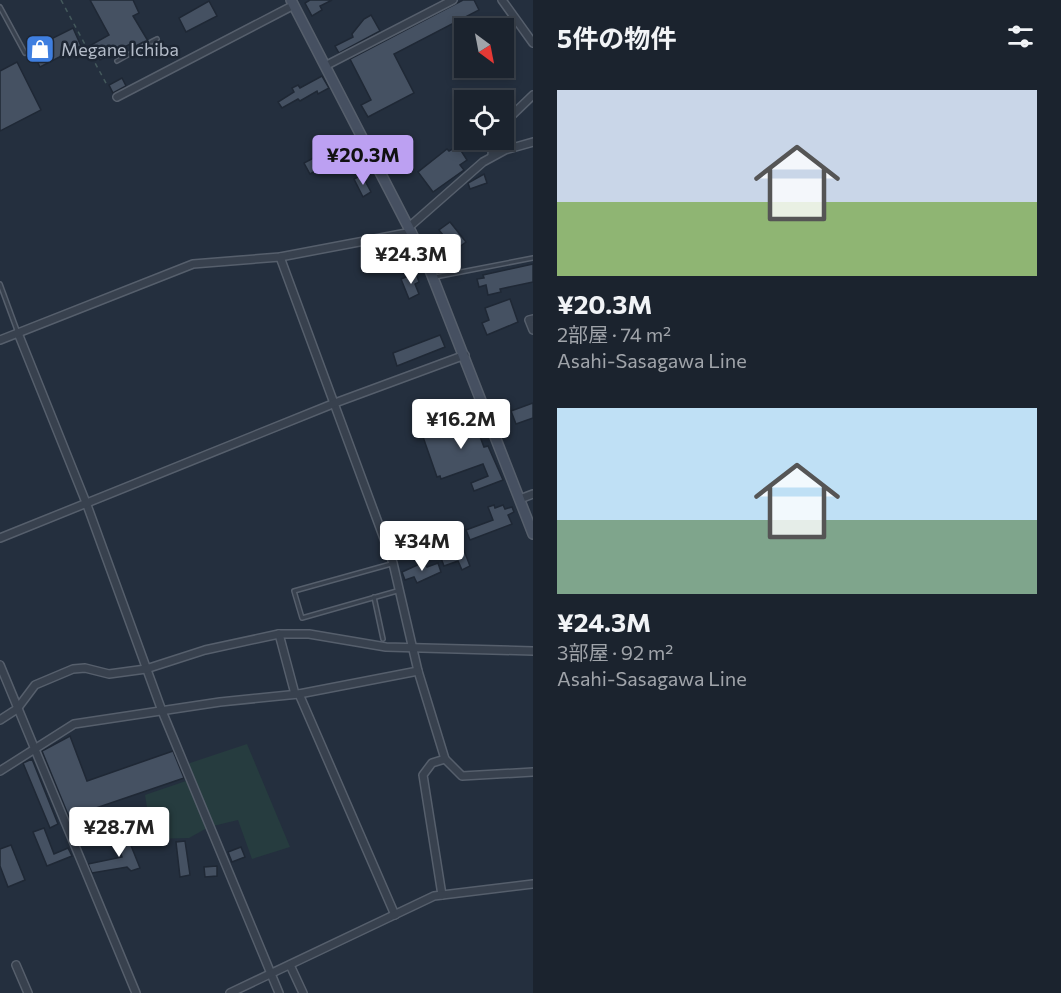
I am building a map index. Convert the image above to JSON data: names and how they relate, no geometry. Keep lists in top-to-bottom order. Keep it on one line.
{"places":{"shop":["Megane Ichiba"]},"north":"bottom right","page":{"heading":"5件の物件","list":[{"name":"¥20.3M","note":"2部屋 · 74 m² · Asahi-Sasagawa Line"},{"name":"¥24.3M","note":"3部屋 · 92 m² · Asahi-Sasagawa Line"}],"price":["¥20.3M","¥24.3M","¥16.2M","¥34M","¥28.7M"]}}
